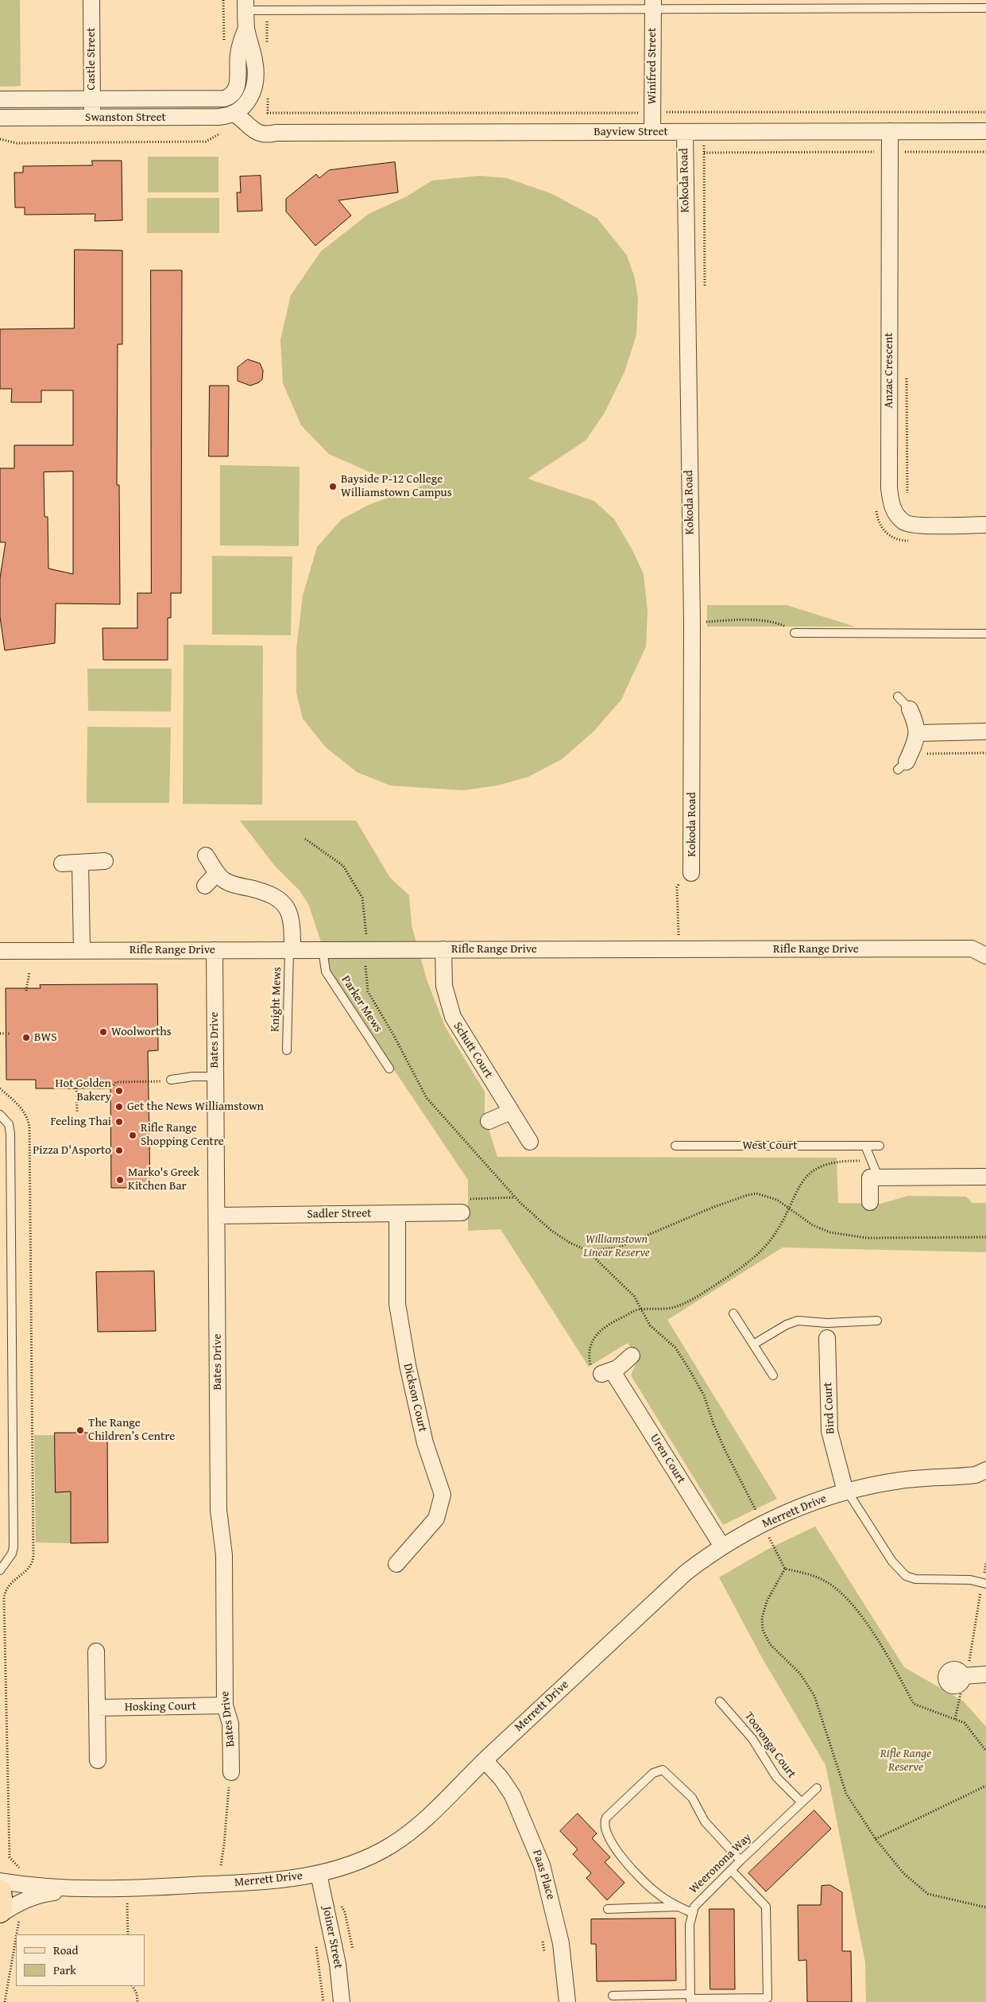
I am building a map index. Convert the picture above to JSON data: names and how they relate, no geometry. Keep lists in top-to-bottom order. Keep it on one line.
{"streets":{"street":["Castle Street","Winifred Street","Swanston Street","Bayview Street","Kokoda Road","Anzac Crescent","Rifle Range Drive","Bates Drive","Schutt Court","Sadler Street","Dickson Court","Bird Court","Uren Court","Merrett Drive","Hosking Court","Paas Place","Joiner Street"],"lane":["Knight Mews","Parker Mews","West Court","Tooronga Court","Weeronona Way"]},"crossings":[["Castle Street","Swanston Street"],["Winifred Street","Bayview Street"],["Swanston Street","Bayview Street"],["Bayview Street","Kokoda Road"],["Bayview Street","Anzac Crescent"],["Rifle Range Drive","Knight Mews"],["Rifle Range Drive","Parker Mews"],["Rifle Range Drive","Bates Drive"],["Rifle Range Drive","Schutt Court"],["Bates Drive","Sadler Street"],["Bates Drive","Hosking Court"],["Sadler Street","Dickson Court"],["Bird Court","Merrett Drive"],["Uren Court","Merrett Drive"],["Merrett Drive","Paas Place"],["Merrett Drive","Joiner Street"],["Tooronga Court","Weeronona Way"]],"parks":["Williamstown Linear Reserve","Rifle Range Reserve"],"places":["Bayside P-12 College Williamstown Campus","Woolworths","BWS","Hot Golden Bakery","Get the News Williamstown","Feeling Thai","Rifle Range Shopping Centre","Pizza D'Asporto","Marko's Greek Kitchen Bar","The Range Children’s Centre"],"legend":["Road","Park"]}
